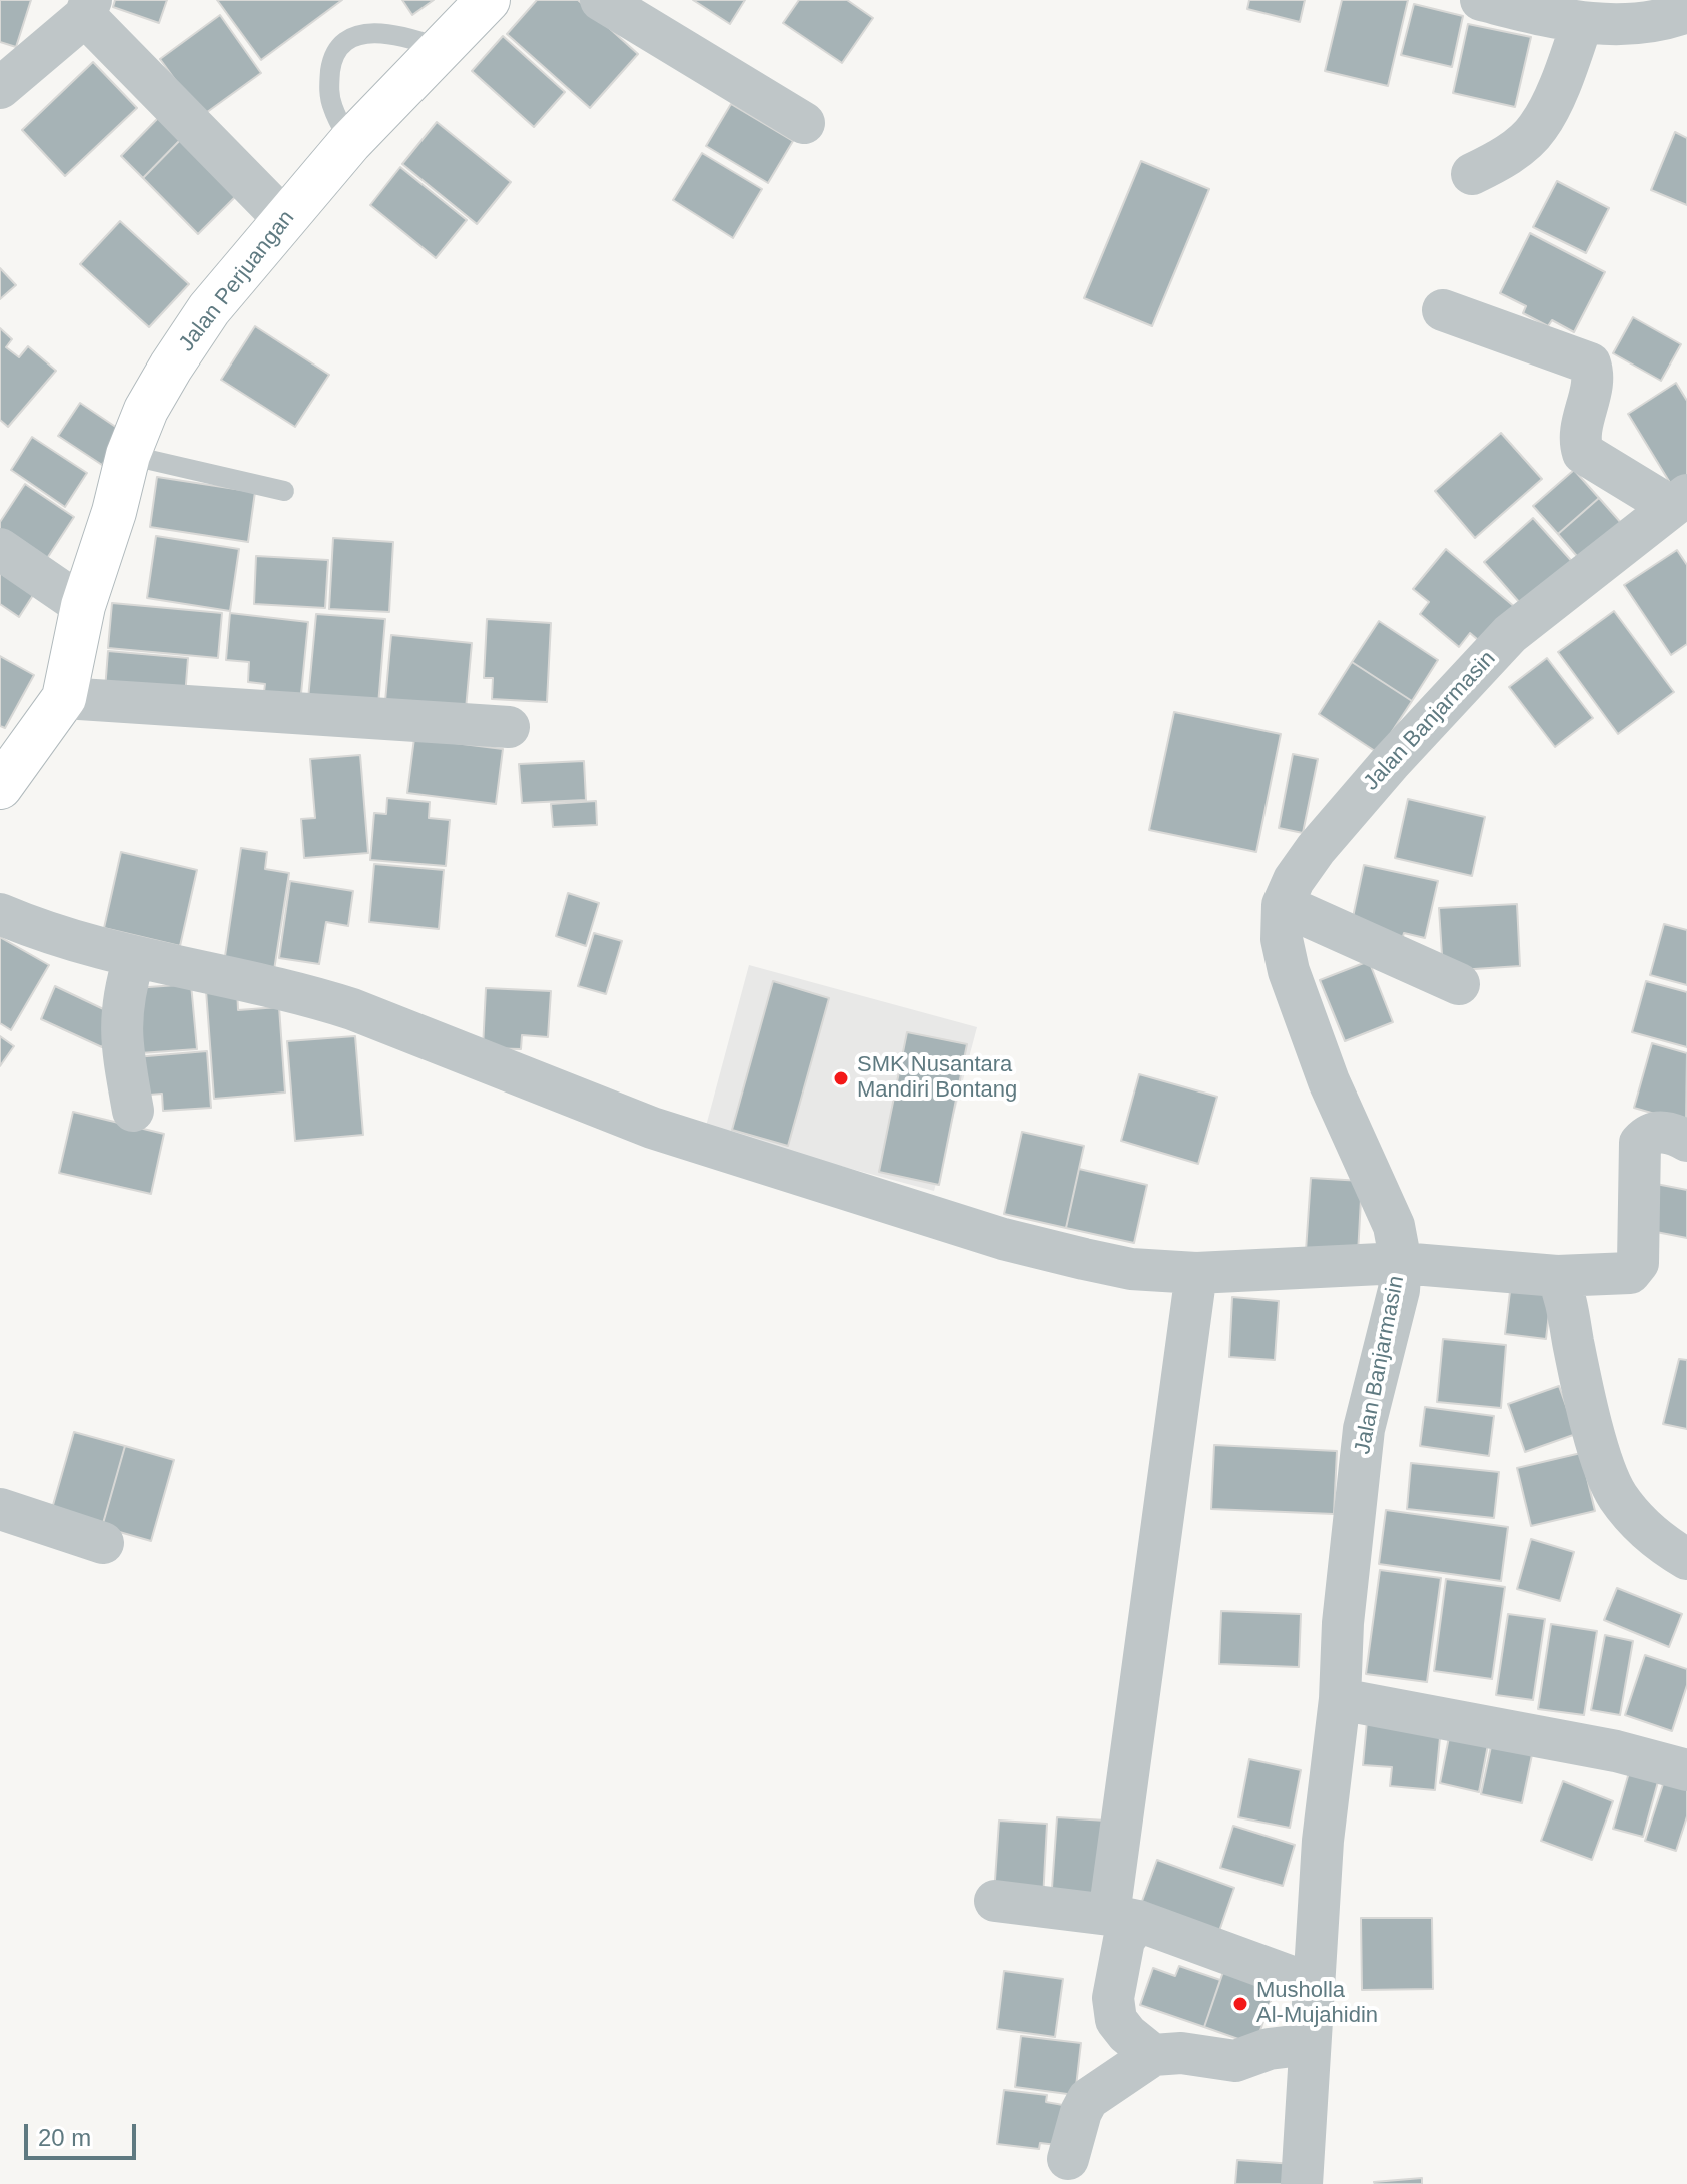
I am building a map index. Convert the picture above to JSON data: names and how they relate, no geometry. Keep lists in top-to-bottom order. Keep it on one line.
{"streets":{"street":["Jalan Perjuangan","Jalan Banjarmasin"]},"places":["SMK Nusantara Mandiri Bontang","Musholla Al-Mujahidin"],"scale_bar":"20 m"}
